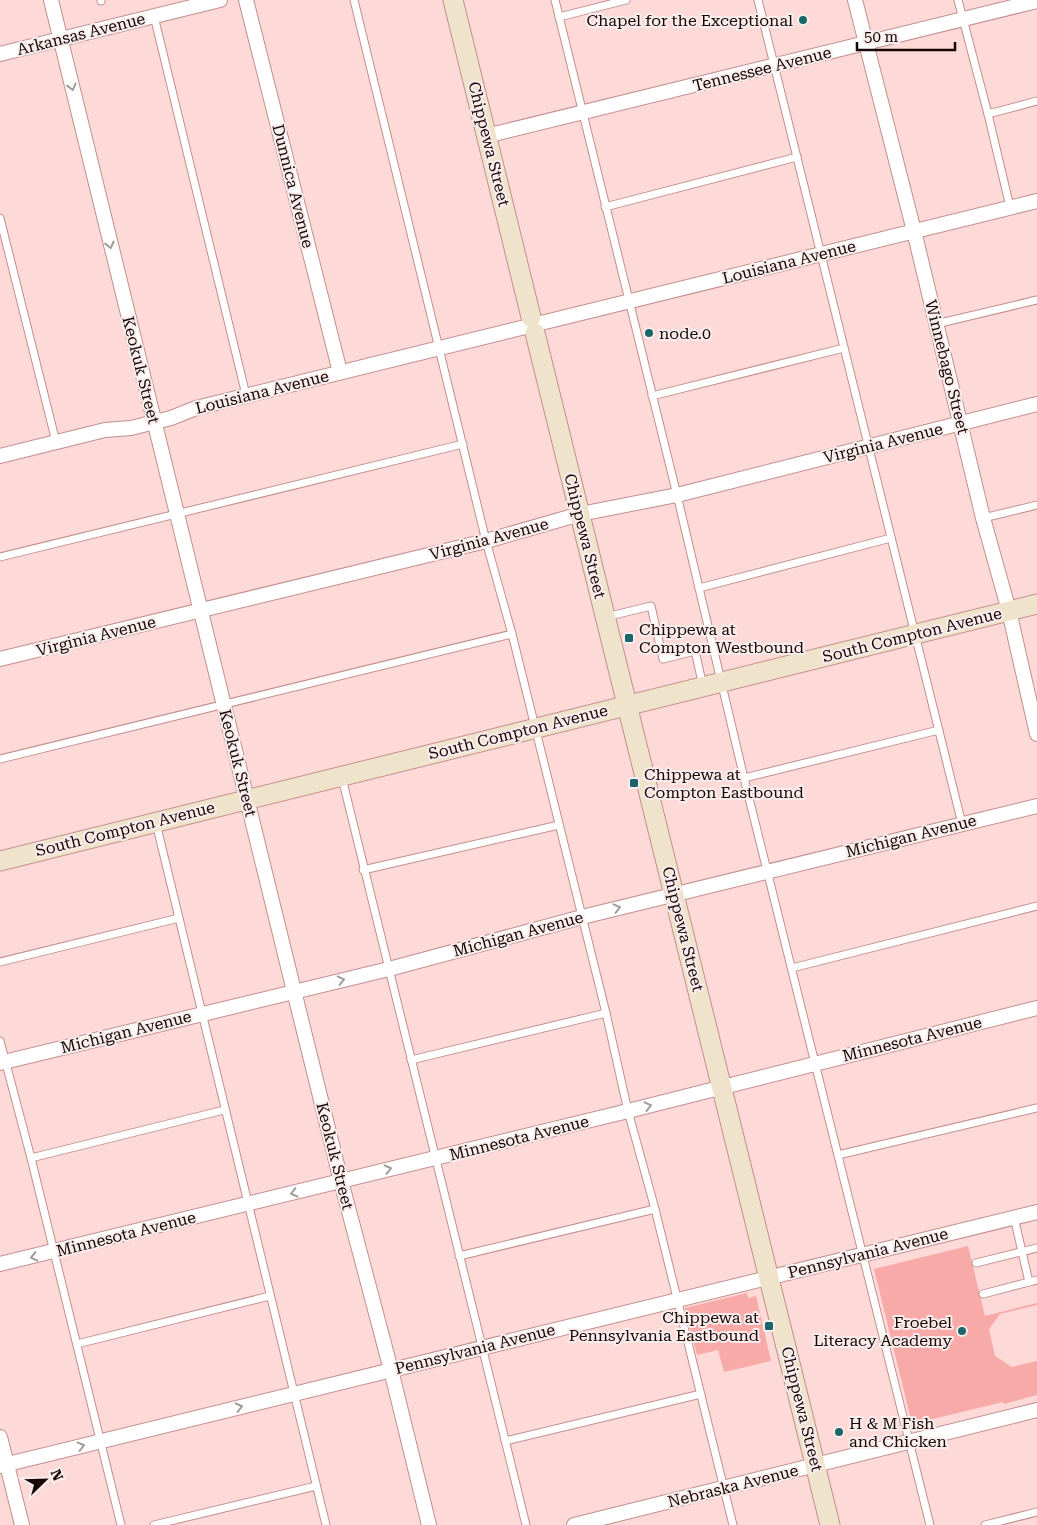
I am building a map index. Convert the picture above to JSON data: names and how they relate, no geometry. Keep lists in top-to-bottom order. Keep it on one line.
{"streets":{"main road":["Chippewa Street","South Compton Avenue"],"street":["Arkansas Avenue","Tennessee Avenue","Dunnica Avenue","Louisiana Avenue","Winnebago Street","Keokuk Street","Virginia Avenue","Michigan Avenue","Minnesota Avenue","Pennsylvania Avenue","Nebraska Avenue"]},"crossings":[["Arkansas Avenue","Keokuk Street"],["Tennessee Avenue","Chippewa Street"],["Tennessee Avenue","Winnebago Street"],["Chippewa Street","Louisiana Avenue"],["Chippewa Street","Virginia Avenue"],["Chippewa Street","South Compton Avenue"],["Chippewa Street","Michigan Avenue"],["Chippewa Street","Minnesota Avenue"],["Chippewa Street","Pennsylvania Avenue"],["Chippewa Street","Nebraska Avenue"],["Dunnica Avenue","Louisiana Avenue"],["Louisiana Avenue","Winnebago Street"],["Louisiana Avenue","Keokuk Street"],["Winnebago Street","Virginia Avenue"],["Winnebago Street","South Compton Avenue"],["Keokuk Street","Virginia Avenue"],["Keokuk Street","South Compton Avenue"],["Keokuk Street","Michigan Avenue"],["Keokuk Street","Minnesota Avenue"],["Keokuk Street","Pennsylvania Avenue"]],"places":{"other":["Chapel for the Exceptional","node.0","Froebel Literacy Academy","H & M Fish and Chicken"],"transit":["Chippewa at Compton Westbound","Chippewa at Compton Eastbound","Chippewa at Pennsylvania Eastbound"]},"scale_bar":"50 m","north":"top right"}
